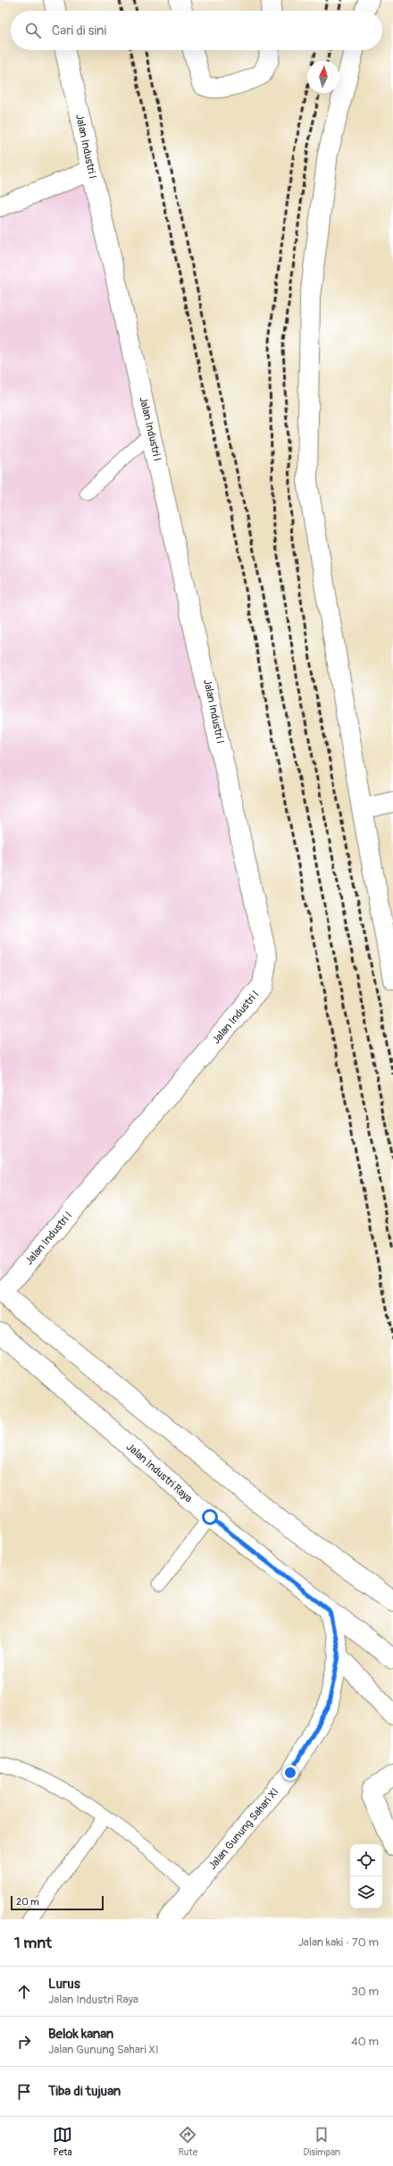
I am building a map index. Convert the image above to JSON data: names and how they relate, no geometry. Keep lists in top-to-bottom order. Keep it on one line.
{"streets":{"street":["Jalan Industri I","Jalan Industri Raya","Jalan Gunung Sahari XI"]},"crossings":[["Jalan Industri Raya","Jalan Gunung Sahari XI"]],"scale_bar":"20 m","north":"top","page":{"search":"Cari di sini","scale":"20 m","heading":["1 mnt","Jalan kaki · 70 m"],"list":[["Lurus","Jalan Industri Raya","30 m"],["Belok kanan","Jalan Gunung Sahari XI","40 m"],"Tiba di tujuan"],"nav":["Peta","Rute","Disimpan"]}}
